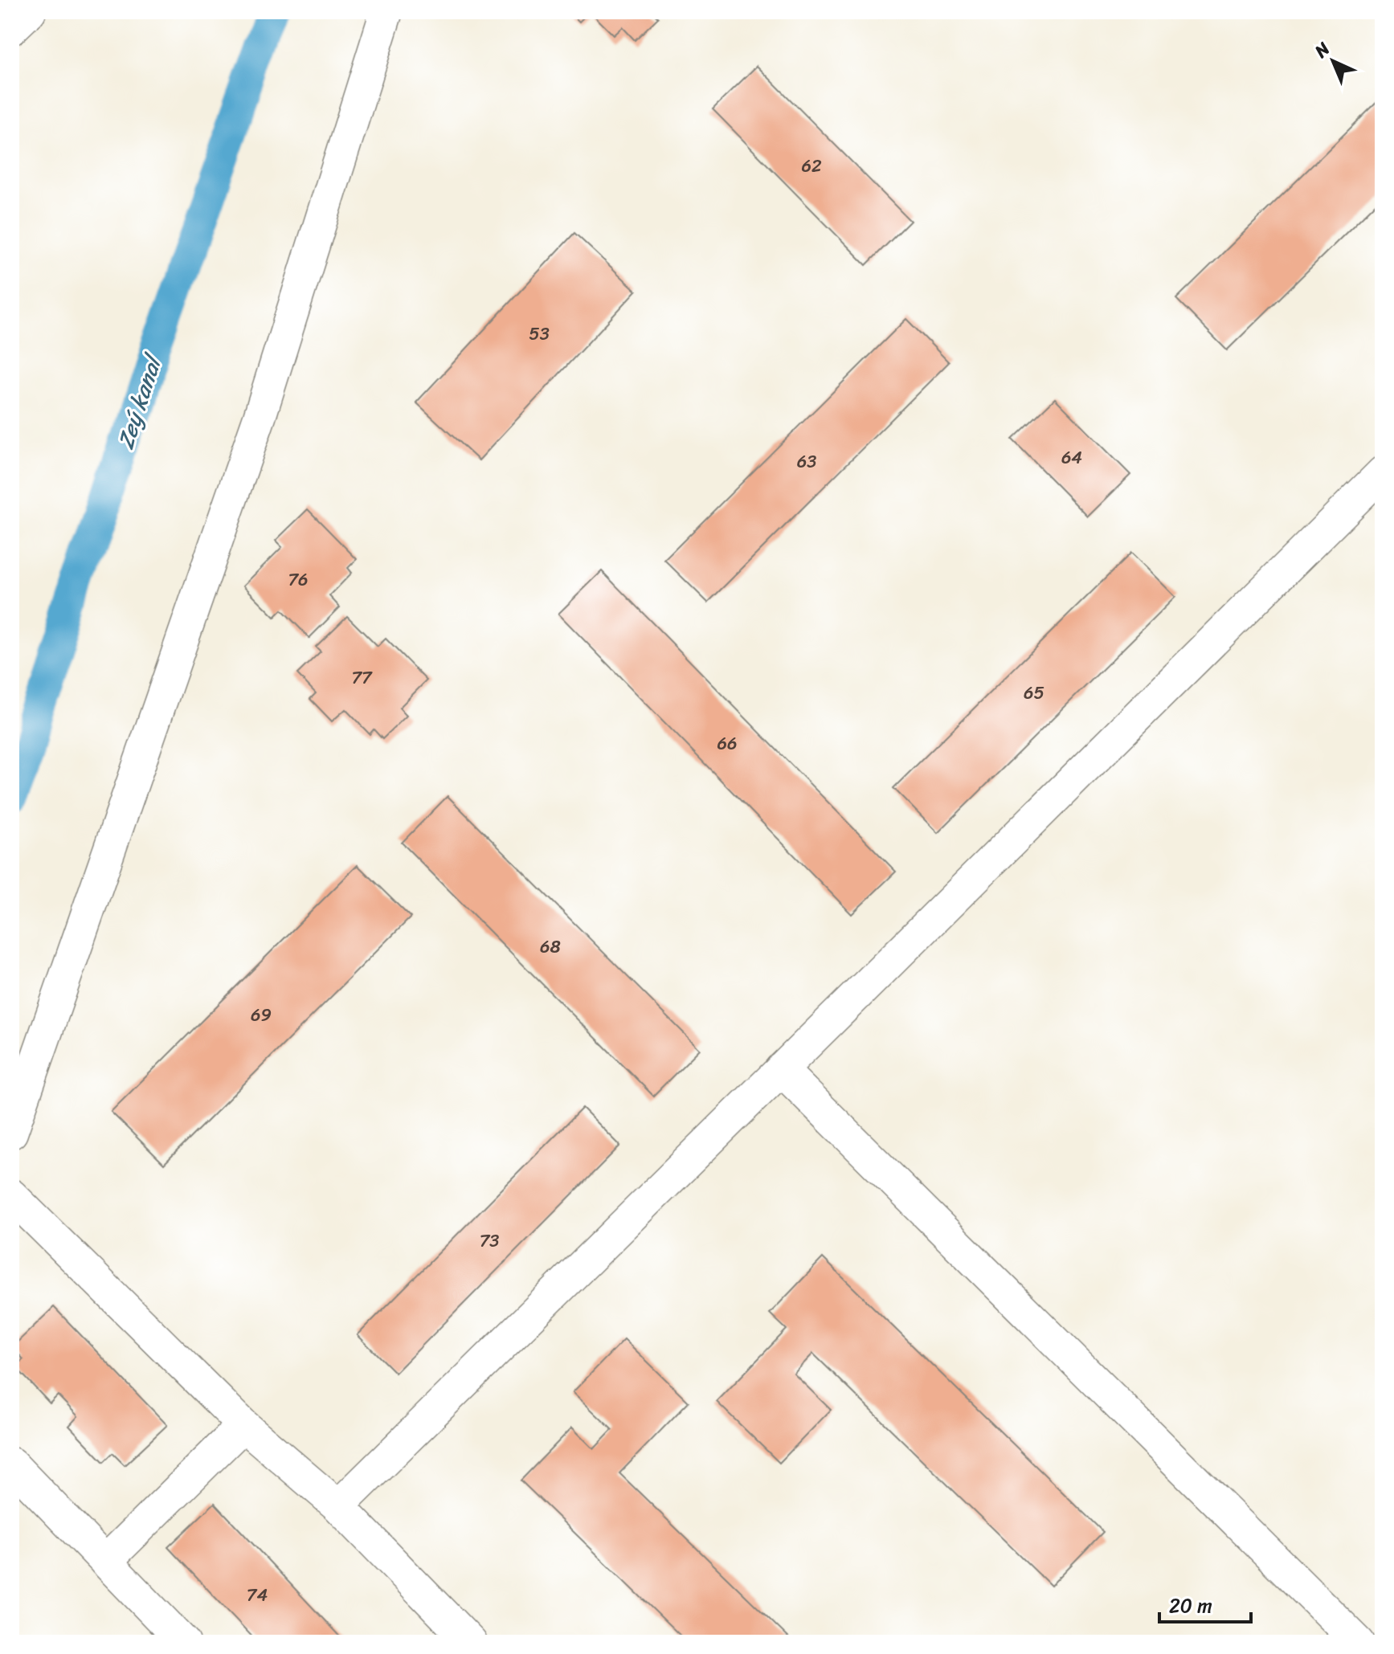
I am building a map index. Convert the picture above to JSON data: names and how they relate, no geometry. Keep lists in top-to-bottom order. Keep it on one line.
{"water":["Zeý kanal"],"house_numbers":["62","53","64","63","76","77","65","66","68","69","73","74"],"scale_bar":"20 m","north":"top left"}
